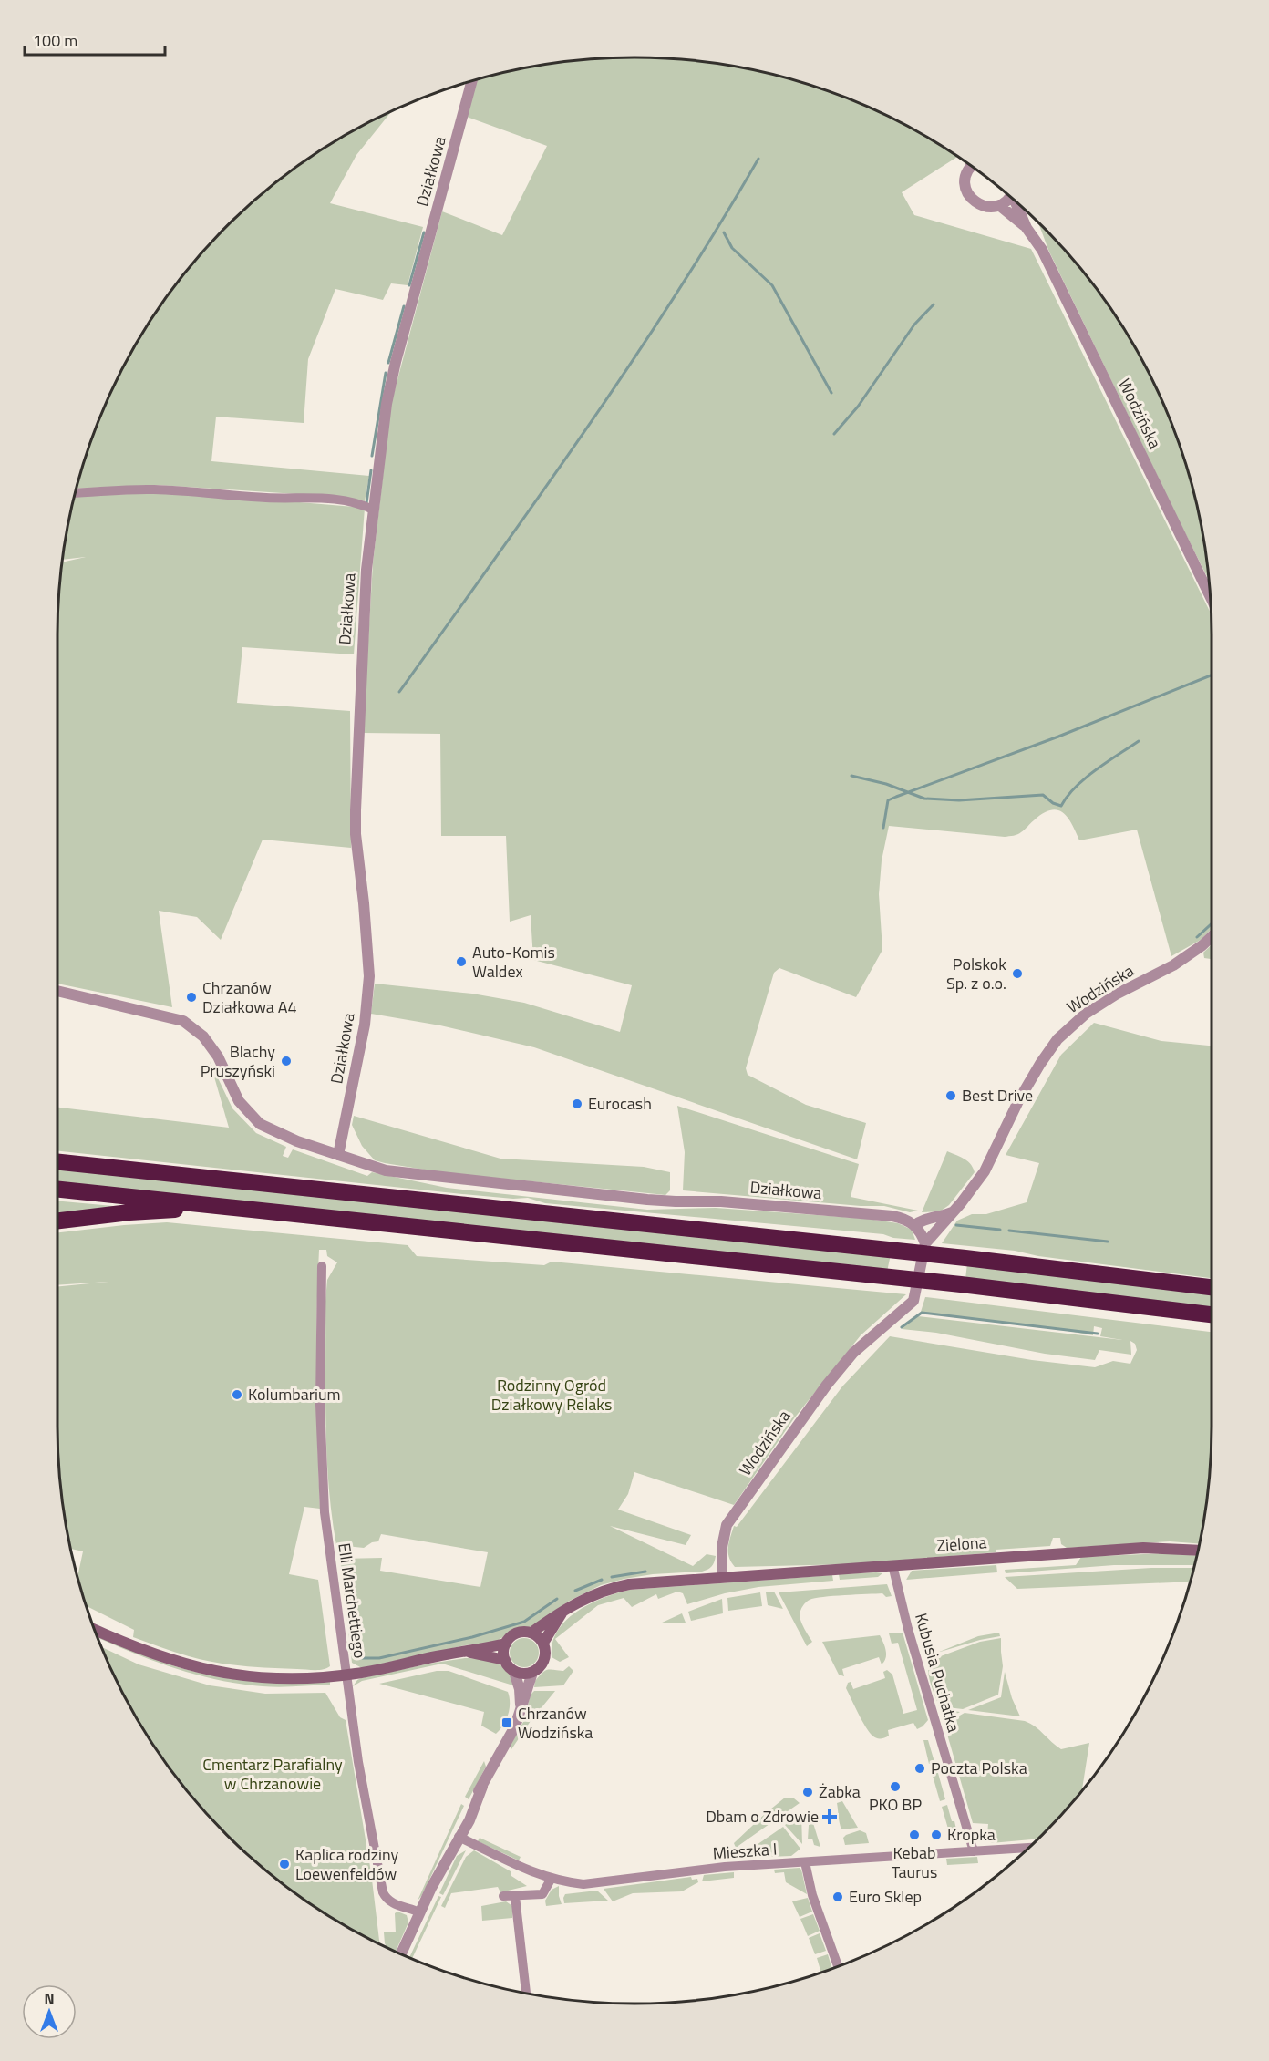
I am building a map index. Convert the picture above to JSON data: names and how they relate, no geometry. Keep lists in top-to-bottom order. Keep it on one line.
{"streets":{"main road":["Zielona"],"street":["Działkowa","Wodzińska","Elli Marchettiego","Kubusia Puchatka","Mieszka I"]},"crossings":[["Wodzińska","Zielona"],["Zielona","Kubusia Puchatka"],["Kubusia Puchatka","Mieszka I"]],"parks":["Rodzinny Ogród Działkowy Relaks","Cmentarz Parafialny w Chrzanowie"],"places":{"other":["Auto-Komis Waldex","Polskok Sp. z o.o.","Chrzanów Działkowa A4","Blachy Pruszyński","Best Drive","Eurocash","Kolumbarium","Poczta Polska","PKO BP","Żabka","Kebab Taurus","Kropka","Kaplica rodziny Loewenfeldów","Euro Sklep"],"transit":["Chrzanów Wodzińska"],"health":["Dbam o Zdrowie"]},"scale_bar":"100 m","north":"top"}
